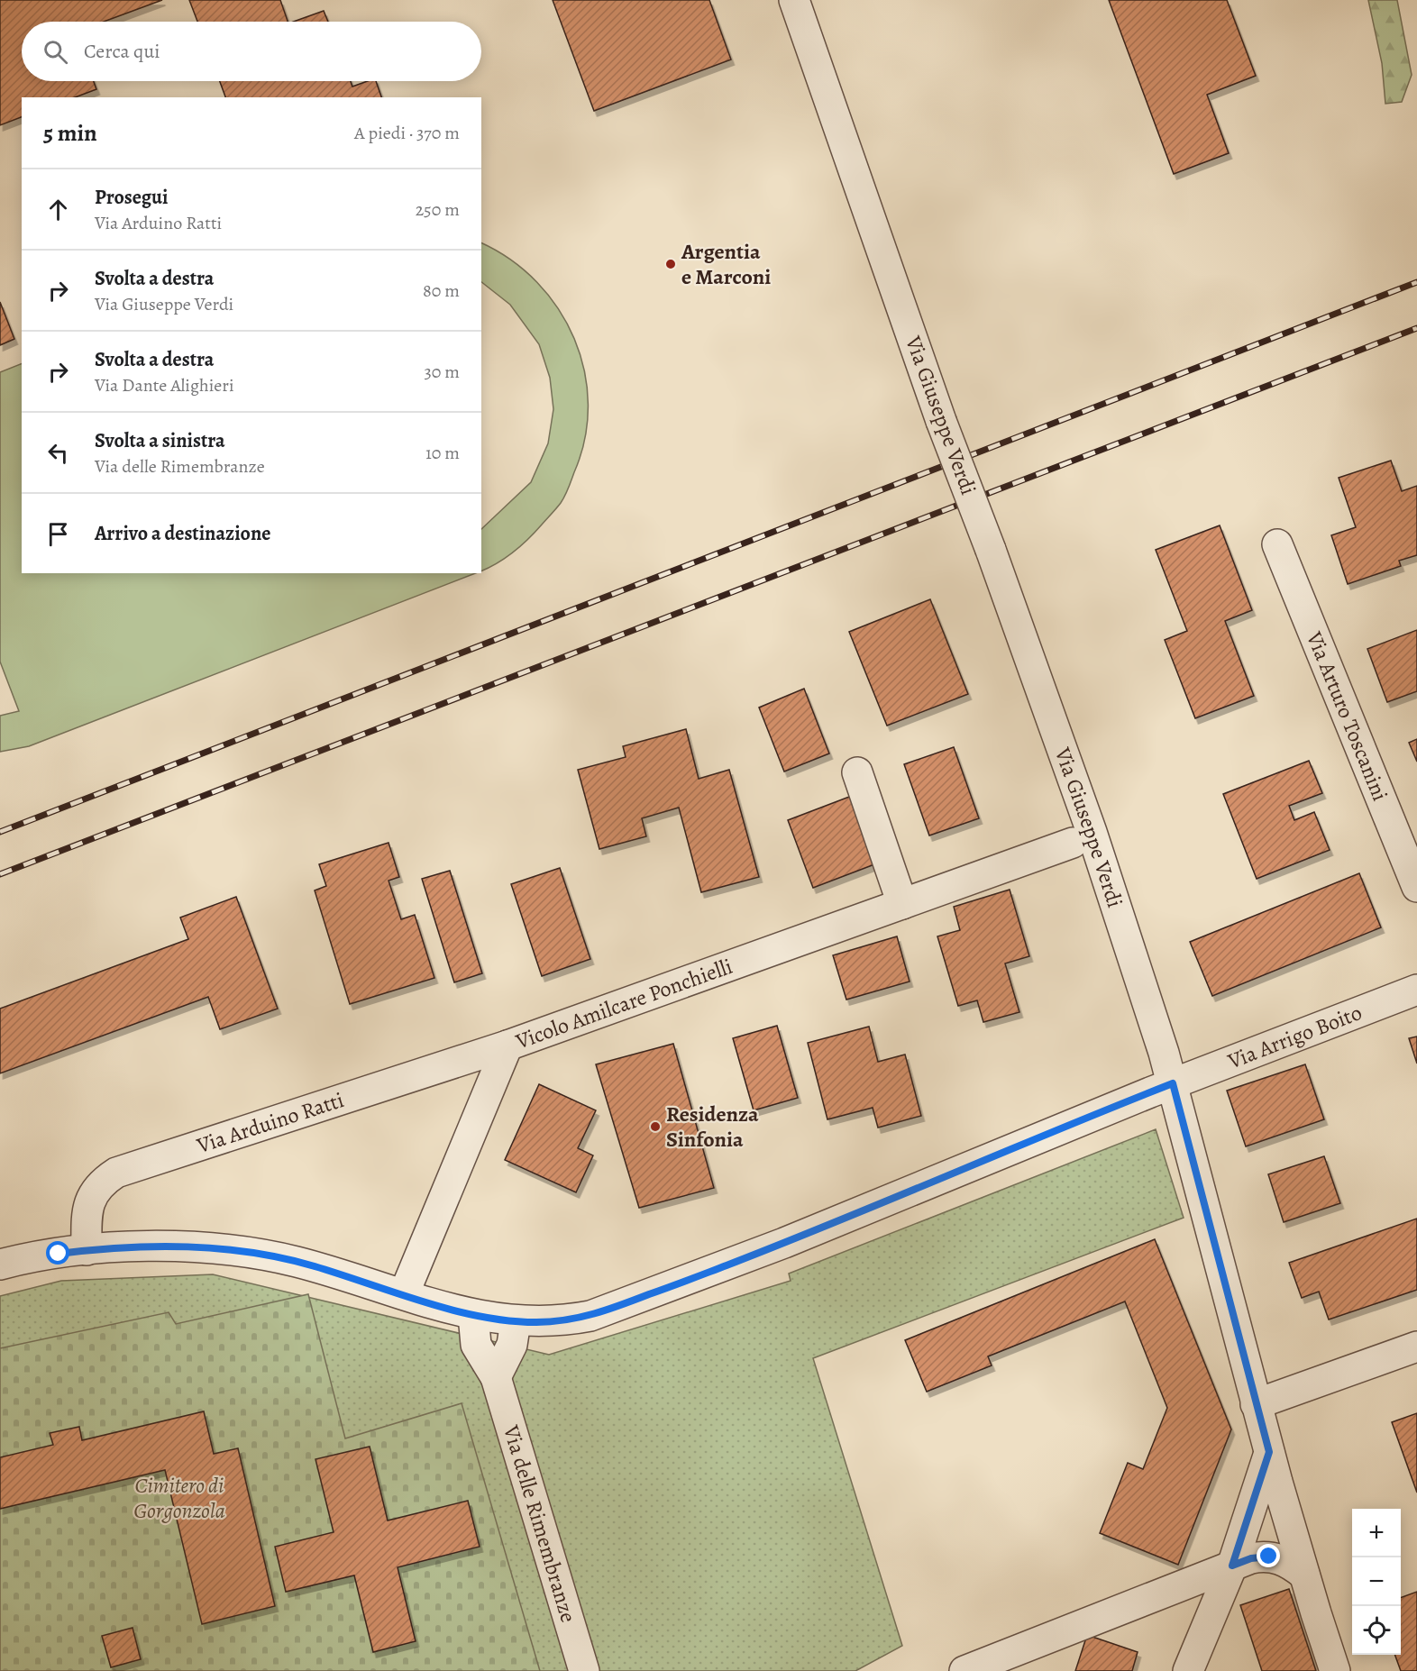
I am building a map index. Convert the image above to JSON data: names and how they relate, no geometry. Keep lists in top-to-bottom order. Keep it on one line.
{"streets":{"street":["Via Giuseppe Verdi","Via Arturo Toscanini","Vicolo Amilcare Ponchielli","Via Arrigo Boito","Via Arduino Ratti","Via delle Rimembranze"]},"crossings":[["Via Giuseppe Verdi","Via Arrigo Boito"],["Vicolo Amilcare Ponchielli","Via Arduino Ratti"]],"parks":["Cimitero di Gorgonzola"],"places":["Argentia e Marconi","Residenza Sinfonia"],"page":{"search":"Cerca qui","heading":["5 min","A piedi · 370 m"],"list":[["Prosegui","Via Arduino Ratti","250 m"],["Svolta a destra","Via Giuseppe Verdi","80 m"],["Svolta a destra","Via Dante Alighieri","30 m"],["Svolta a sinistra","Via delle Rimembranze","10 m"],"Arrivo a destinazione"],"map_buttons":["+","−"]}}
